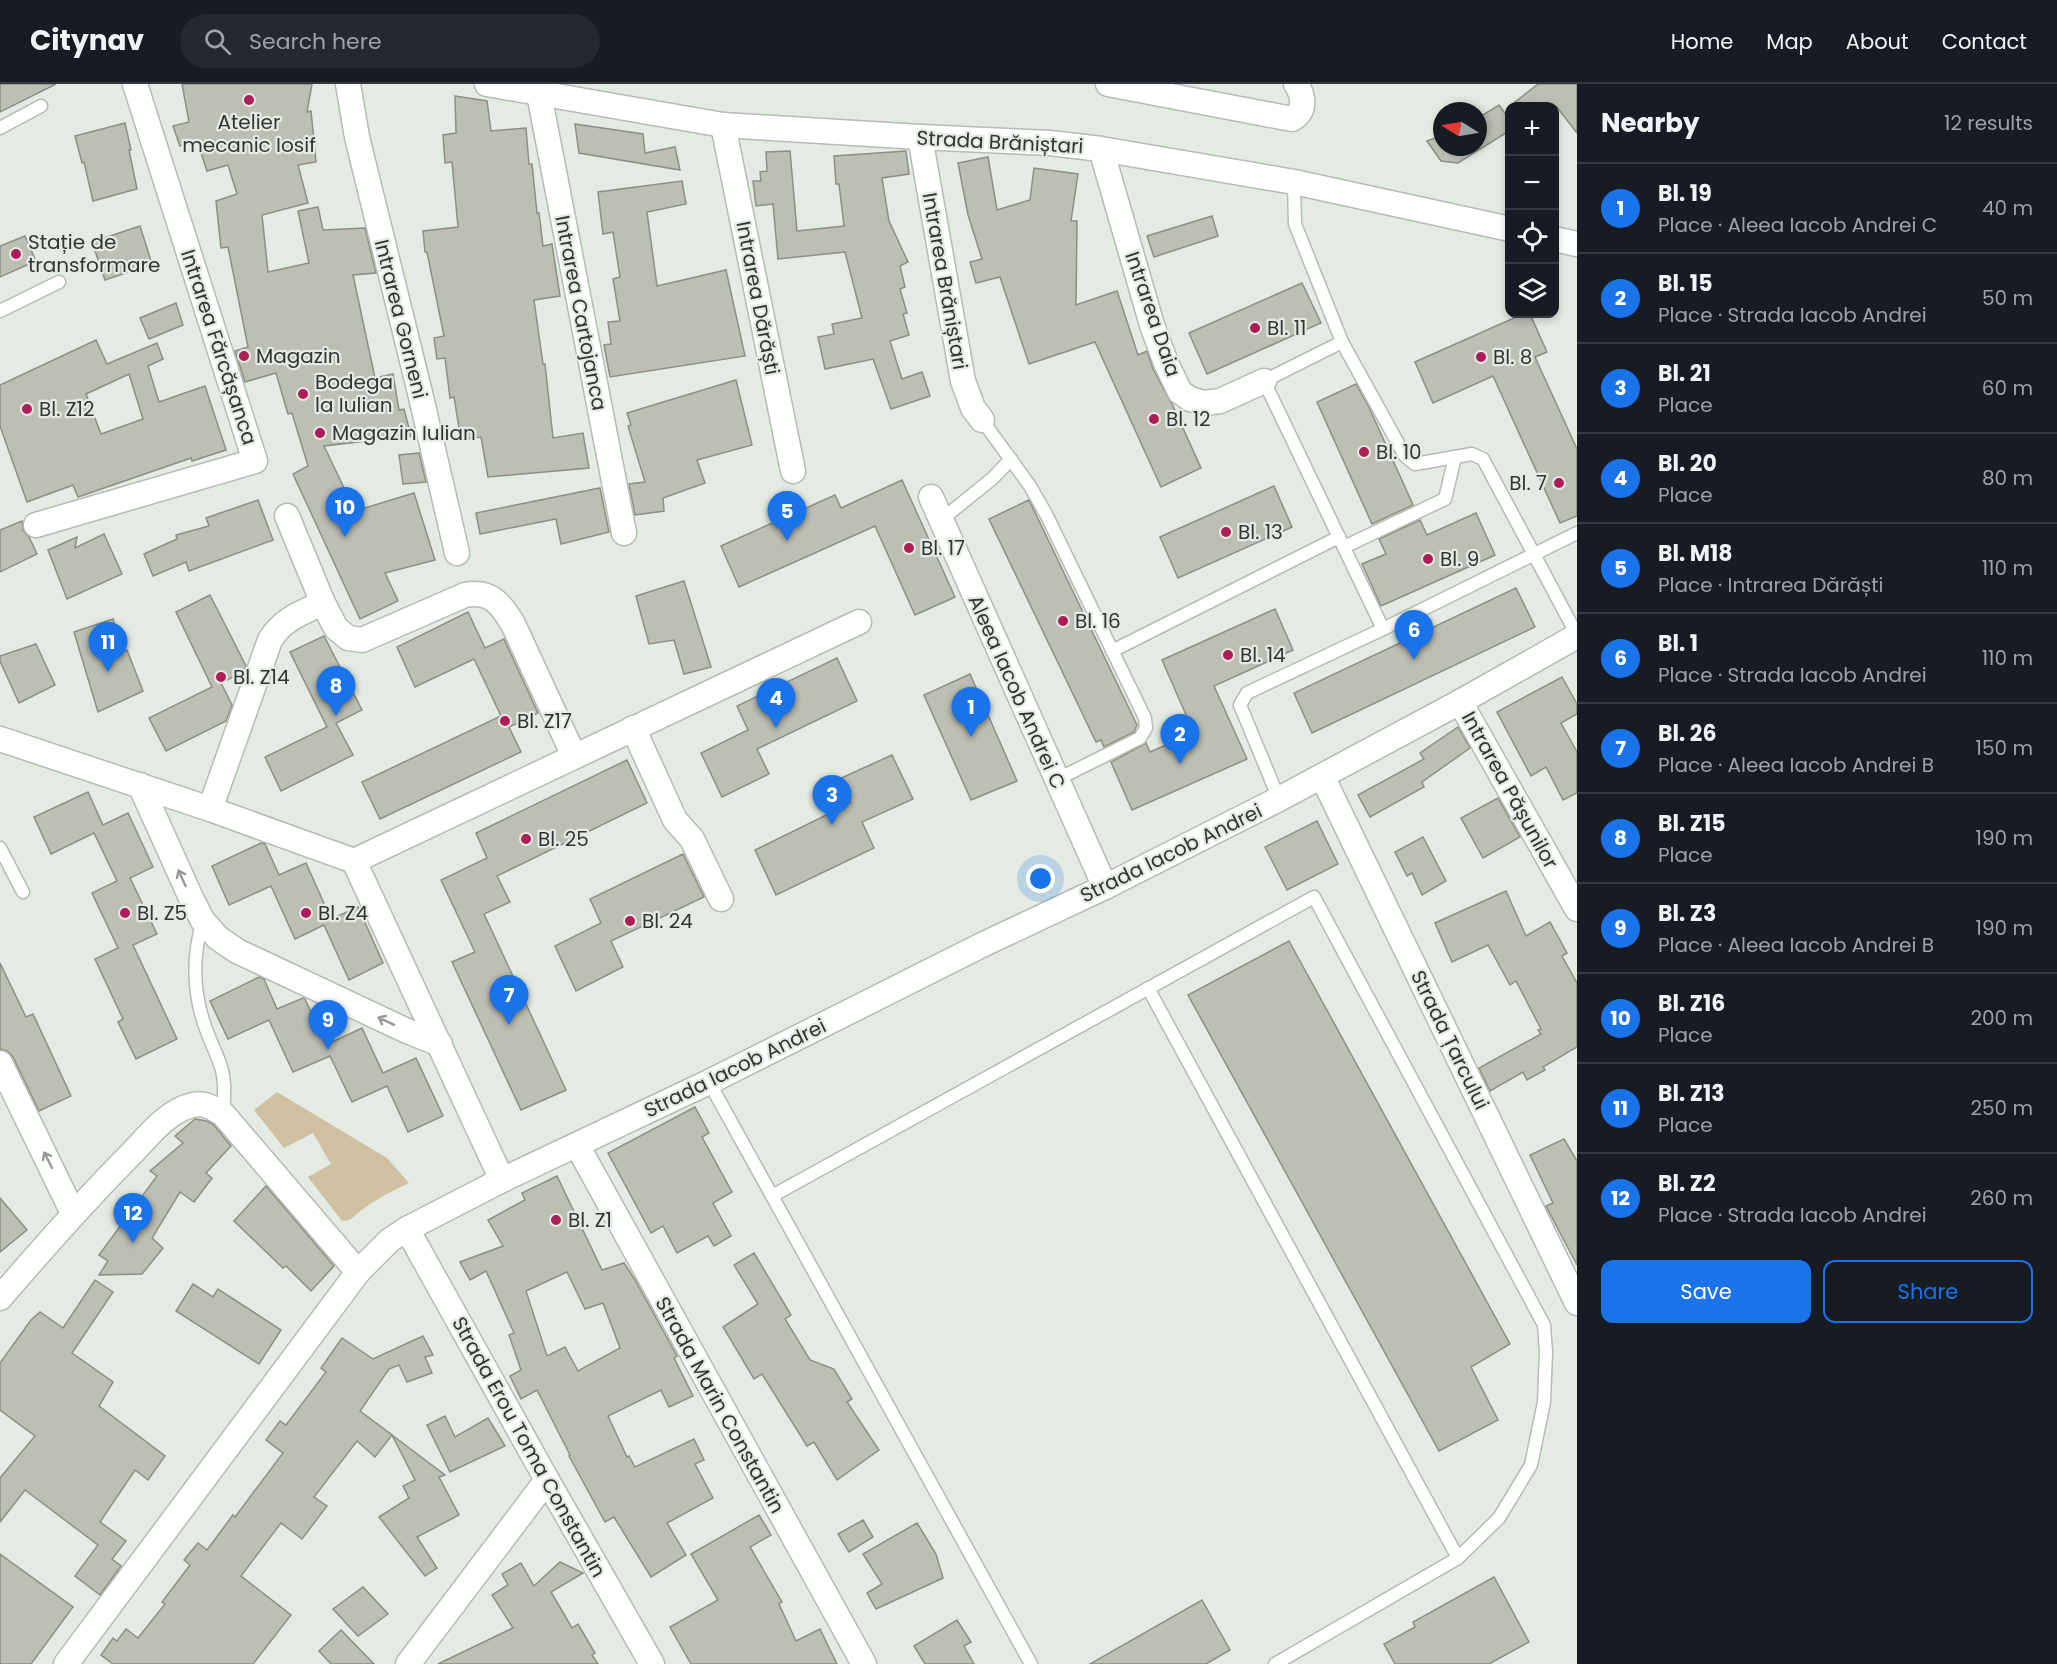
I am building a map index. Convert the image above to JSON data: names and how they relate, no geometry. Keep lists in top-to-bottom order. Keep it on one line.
{"streets":{"street":["Strada Brăniștari","Intrarea Brăniștari","Intrarea Dărăști","Intrarea Cartojanca","Intrarea Daia","Intrarea Gorneni","Intrarea Fărcășanca","Aleea Iacob Andrei C","Intrarea Pășunilor","Strada Iacob Andrei","Strada Țarcului","Strada Marin Constantin","Strada Erou Toma Constantin"]},"crossings":[["Strada Brăniștari","Intrarea Brăniștari"],["Strada Brăniștari","Intrarea Dărăști"],["Strada Brăniștari","Intrarea Cartojanca"],["Strada Brăniștari","Intrarea Daia"],["Aleea Iacob Andrei C","Strada Iacob Andrei"],["Intrarea Pășunilor","Strada Iacob Andrei"],["Strada Iacob Andrei","Strada Țarcului"],["Strada Iacob Andrei","Strada Marin Constantin"],["Strada Iacob Andrei","Strada Erou Toma Constantin"]],"places":["Atelier mecanic Iosif","Stație de transformare","Bl. 11","Magazin","Bl. 8","Bodega la Iulian","Bl. Z12","Bl. 12","Magazin Iulian","Bl. 10","Bl. 7","Bl. 13","Bl. 17","Bl. 9","Bl. 16","Bl. 14","Bl. Z14","Bl. Z17","Bl. 25","Bl. Z5","Bl. Z4","Bl. 24","Bl. Z1"],"north":"left","page":{"header":"Citynav","search":"Search here","nav":["Home","Map","About","Contact"],"heading":["Nearby","12 results"],"map_buttons":["+","−"],"list":[{"mark":"1","name":"Bl. 19","note":"Place · Aleea Iacob Andrei C","value":"40 m"},{"mark":"2","name":"Bl. 15","note":"Place · Strada Iacob Andrei","value":"50 m"},{"mark":"3","name":"Bl. 21","note":"Place","value":"60 m"},{"mark":"4","name":"Bl. 20","note":"Place","value":"80 m"},{"mark":"5","name":"Bl. M18","note":"Place · Intrarea Dărăști","value":"110 m"},{"mark":"6","name":"Bl. 1","note":"Place · Strada Iacob Andrei","value":"110 m"},{"mark":"7","name":"Bl. 26","note":"Place · Aleea Iacob Andrei B","value":"150 m"},{"mark":"8","name":"Bl. Z15","note":"Place","value":"190 m"},{"mark":"9","name":"Bl. Z3","note":"Place · Aleea Iacob Andrei B","value":"190 m"},{"mark":"10","name":"Bl. Z16","note":"Place","value":"200 m"},{"mark":"11","name":"Bl. Z13","note":"Place","value":"250 m"},{"mark":"12","name":"Bl. Z2","note":"Place · Strada Iacob Andrei","value":"260 m"}],"pins":["10","5","6","11","8","4","1","2","3","7","9","12"],"buttons":["Save","Share"]}}
